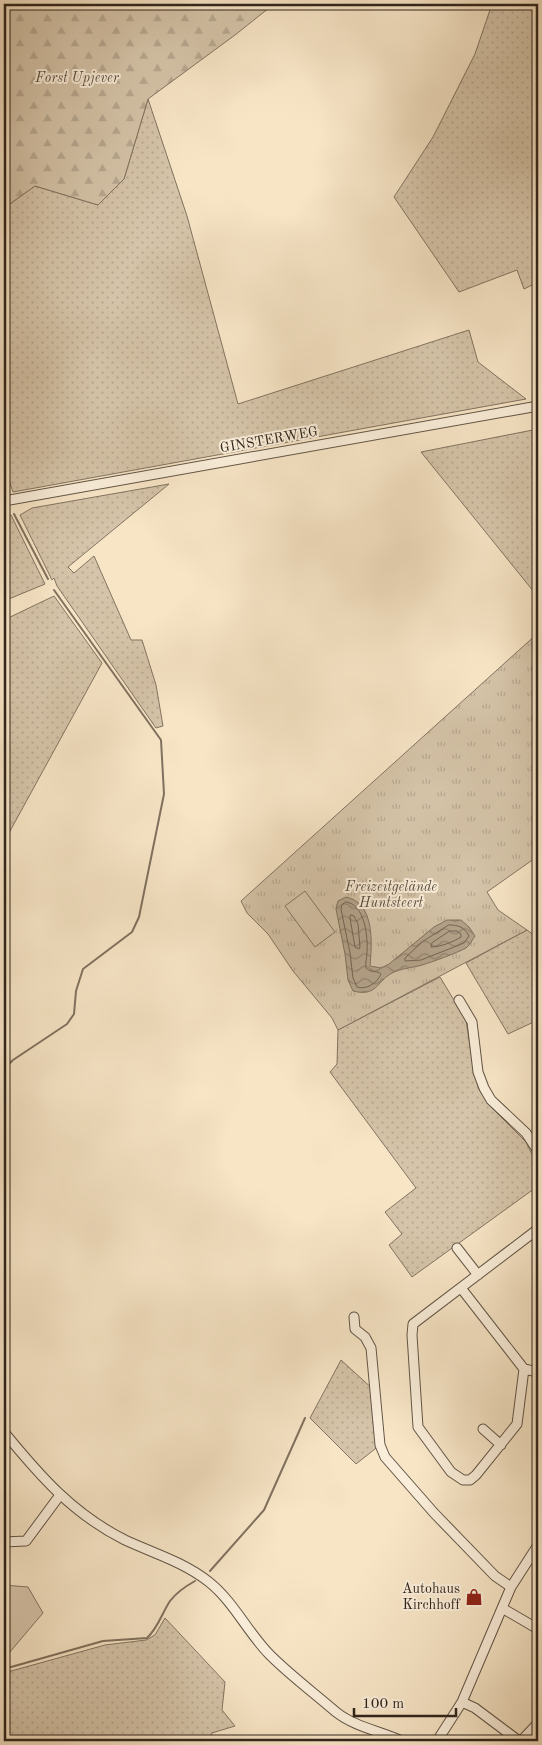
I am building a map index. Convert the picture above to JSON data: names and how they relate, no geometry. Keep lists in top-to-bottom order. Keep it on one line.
{"streets":{"street":["GINSTERWEG"]},"parks":["Forst Upjever","Freizeitgelände Huntsteert"],"places":{"shop":["Autohaus Kirchhoff"]},"scale_bar":"100 m"}
